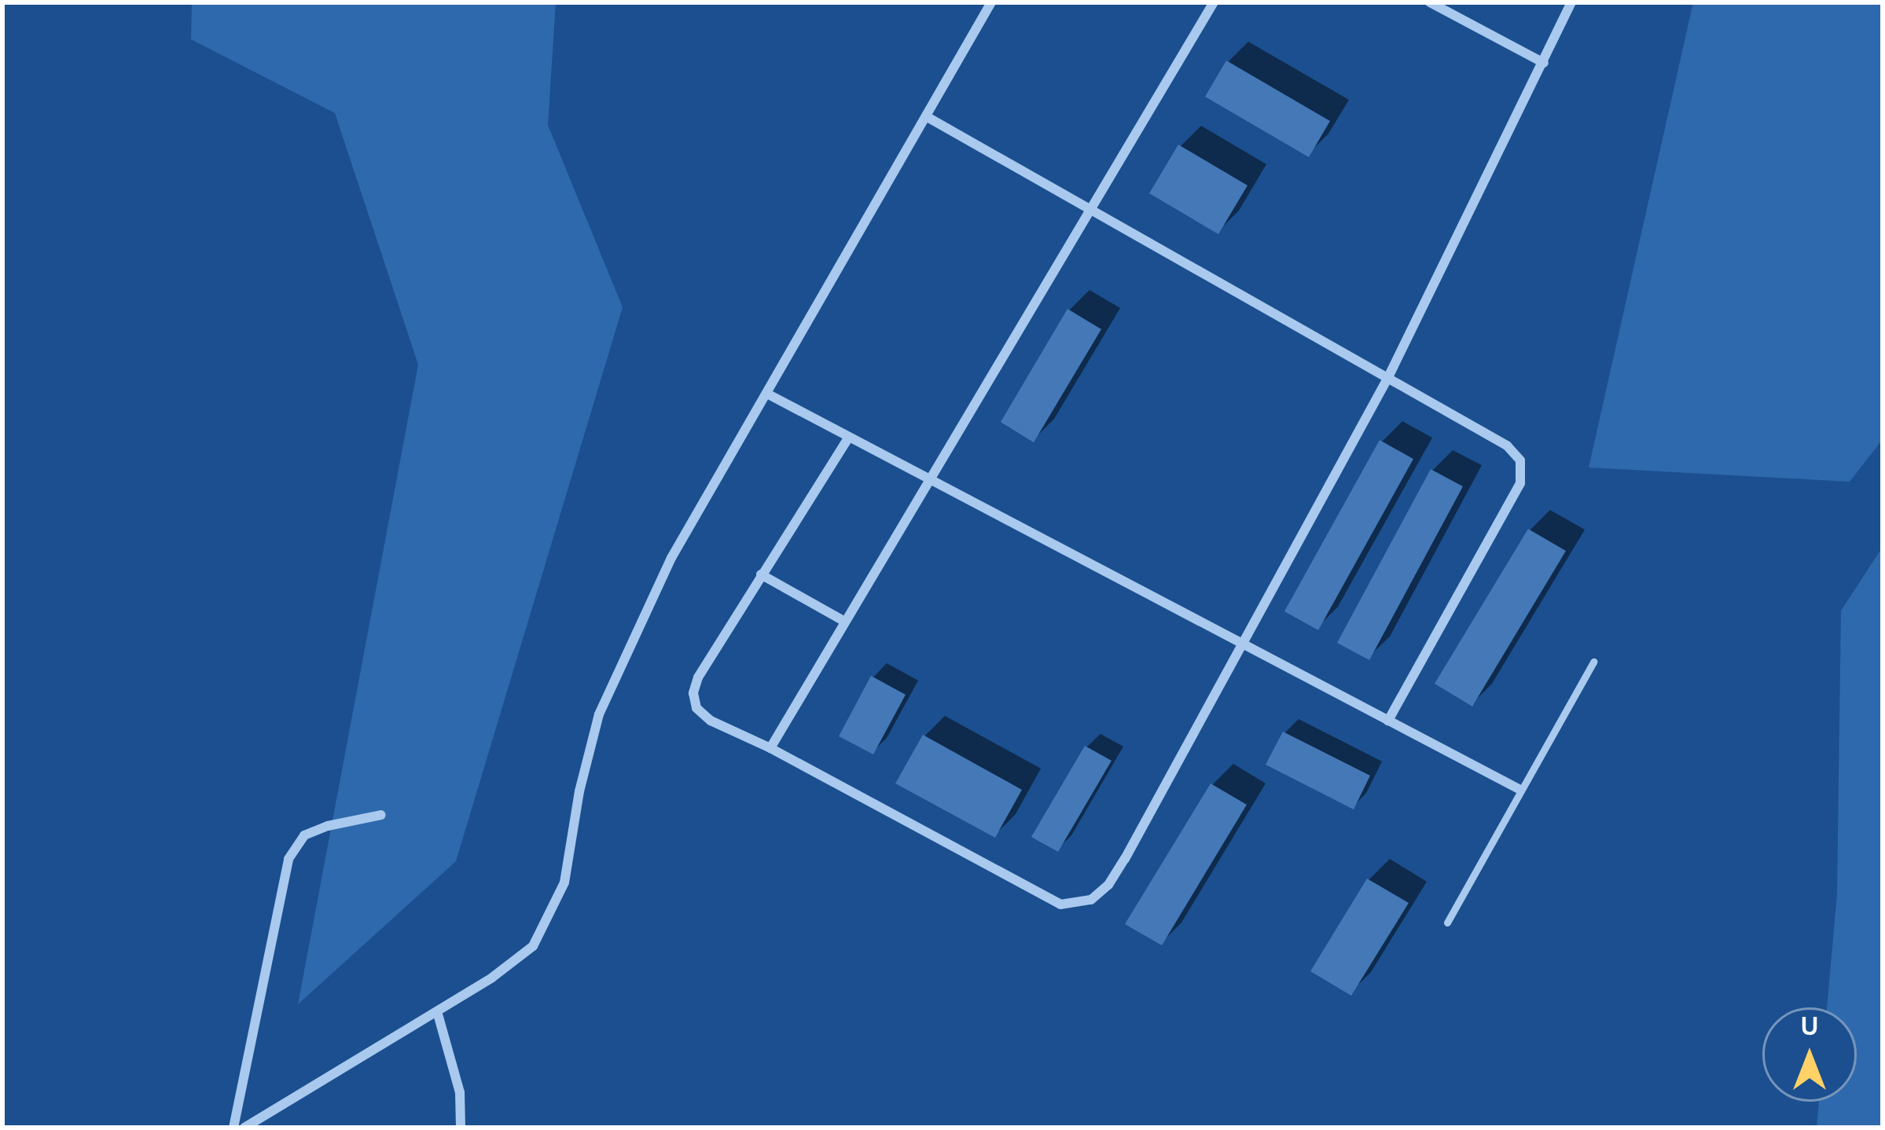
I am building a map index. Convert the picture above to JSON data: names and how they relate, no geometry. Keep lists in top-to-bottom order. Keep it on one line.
{"north":"top"}
